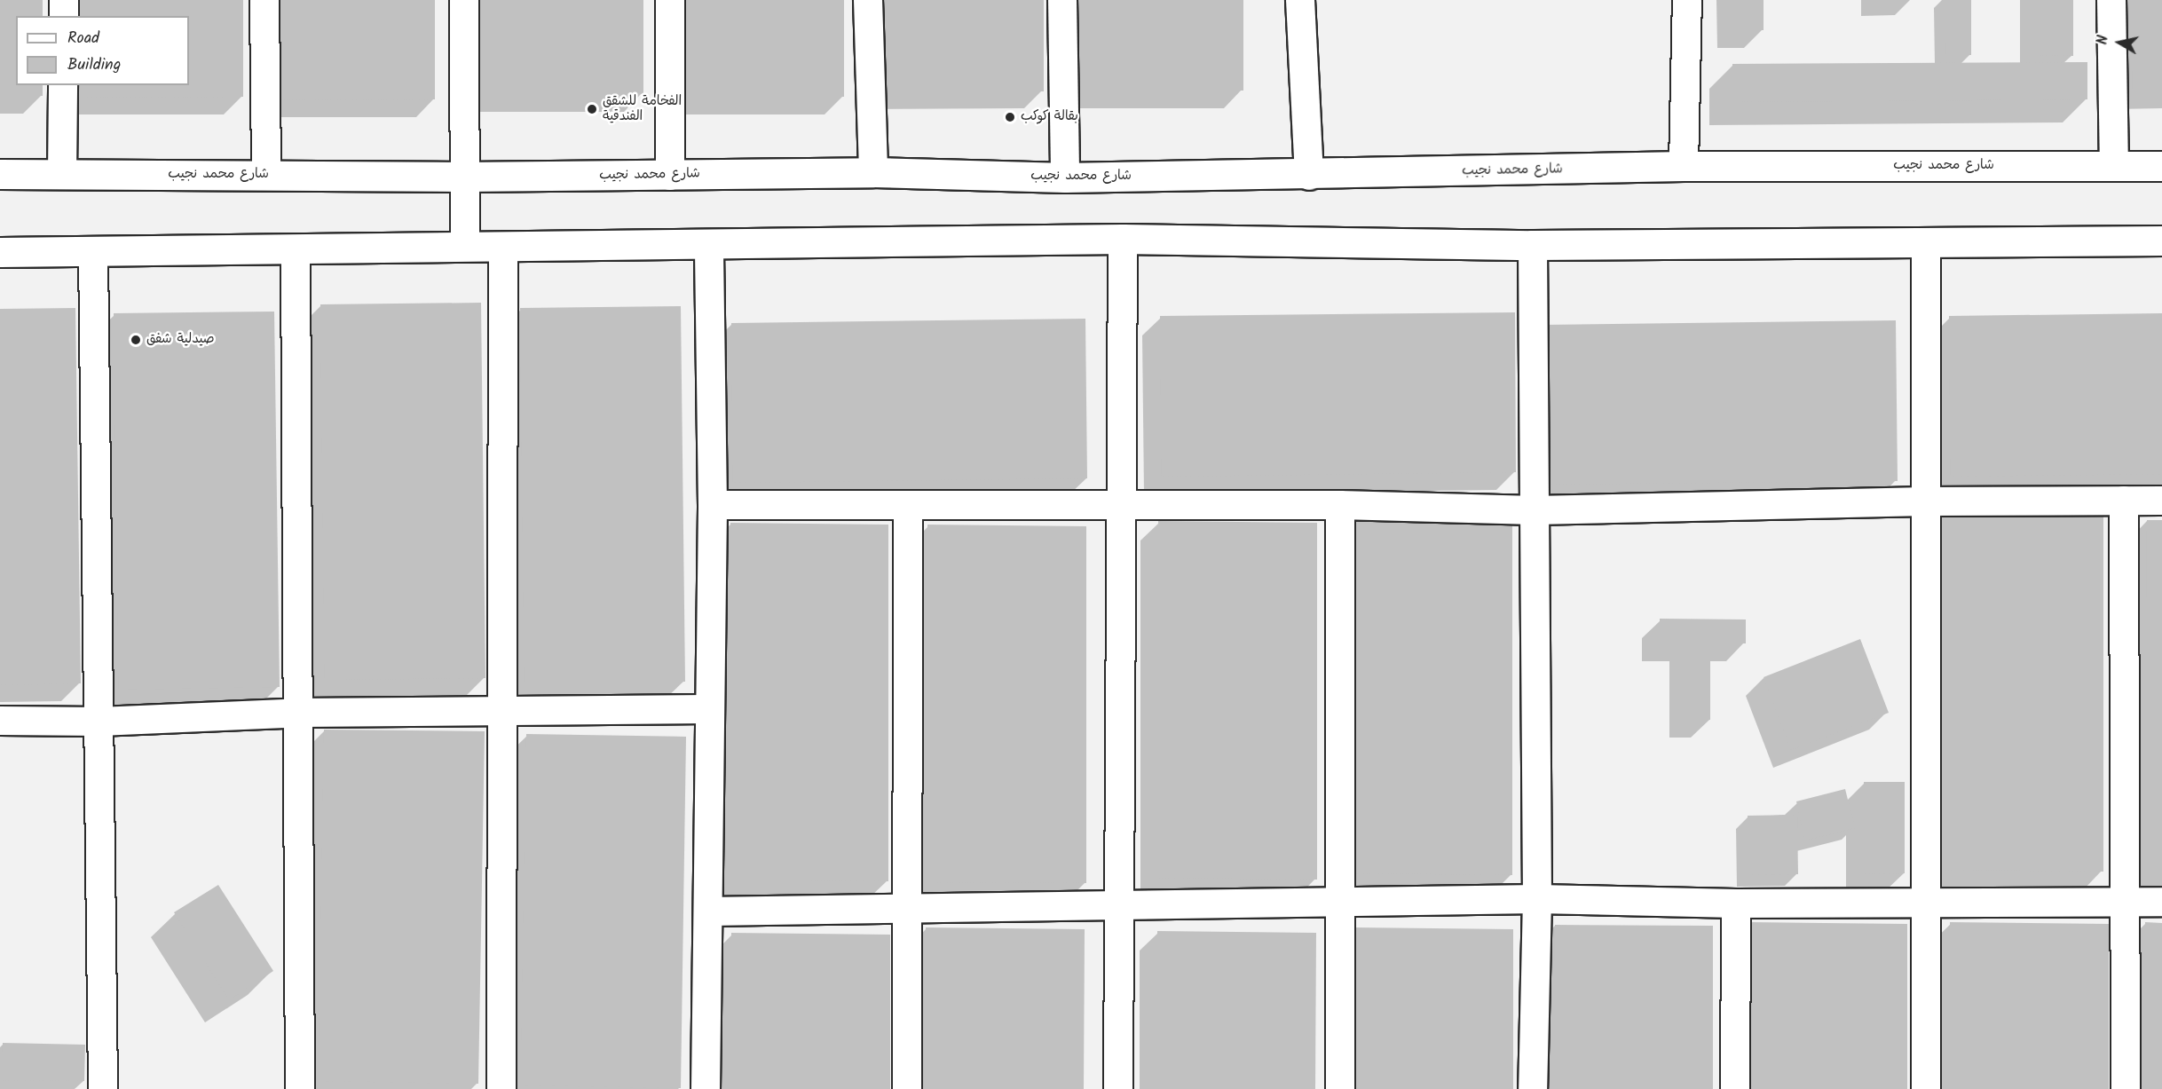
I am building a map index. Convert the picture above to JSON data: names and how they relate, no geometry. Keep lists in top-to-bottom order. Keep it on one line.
{"streets":{"main road":["شارع محمد نجيب"]},"places":["الفخامة للشقق الفندقية","بقالة كوكب","صيدلية شفق"],"legend":["Road","Building"],"north":"left"}
